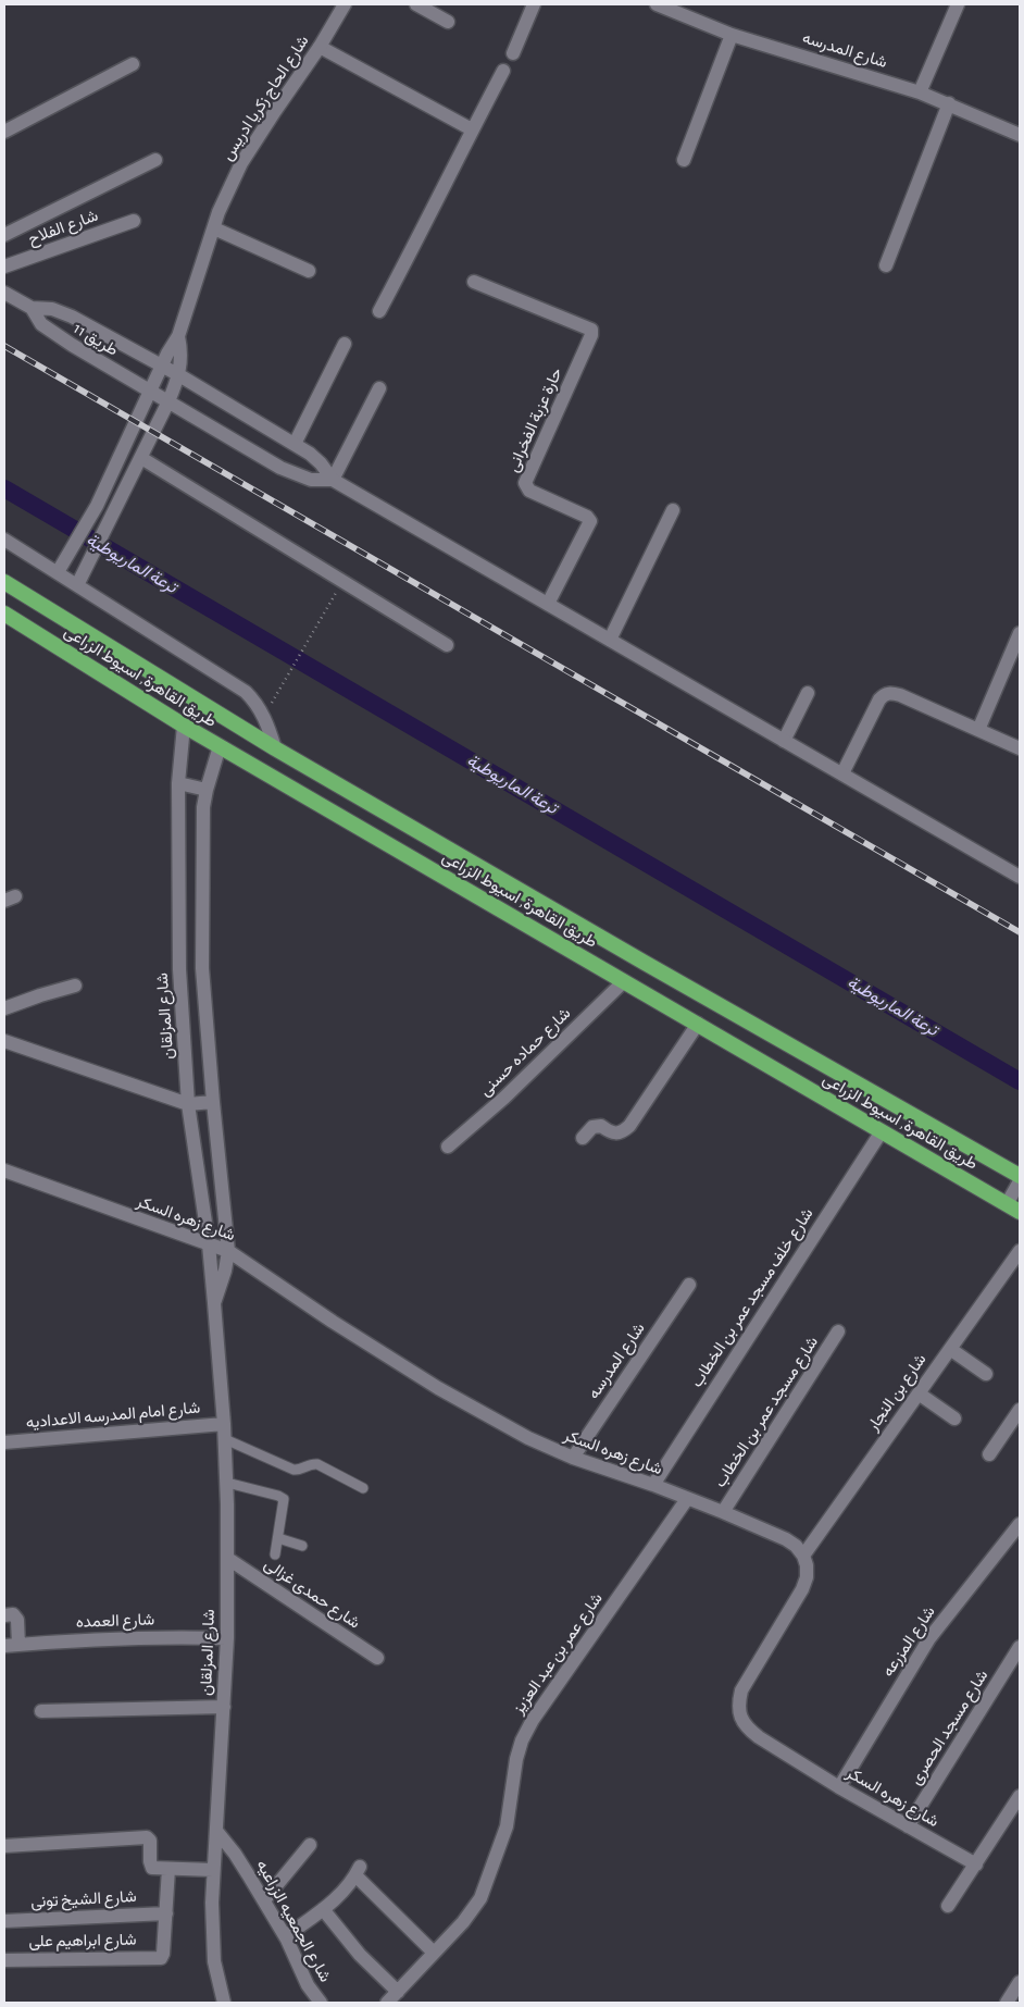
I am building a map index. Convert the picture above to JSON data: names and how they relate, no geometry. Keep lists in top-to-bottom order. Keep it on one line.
{"streets":{"highway":["طريق القاهرة, اسيوط الزراعى"],"street":["شارع المدرسه","شارع الحاج زكريا ادريس","شارع الفلاح","طريق 11","حارة عزبة الفخرانى","شارع المزلقان","شارع حماده حسنى","شارع زهره السكر","شارع خلف مسجد عمر بن الخطاب","شارع بن النجار","شارع مسجد عمر بن الخطاب","شارع امام المدرسه الاعداديه","شارع حمدى غزالى","شارع العمده","شارع المزرعه","شارع عمر بن عبد العزيز","شارع مسجد الحصرى","شارع الشيخ تونى","شارع الجمعيه الزراعيه","شارع ابراهيم على"]},"crossings":[["شارع المدرسه","شارع زهره السكر"],["شارع الحاج زكريا ادريس","طريق 11"],["طريق القاهرة, اسيوط الزراعى","شارع المزلقان"],["طريق القاهرة, اسيوط الزراعى","شارع حماده حسنى"],["طريق القاهرة, اسيوط الزراعى","شارع خلف مسجد عمر بن الخطاب"],["شارع المزلقان","شارع زهره السكر"],["شارع المزلقان","شارع امام المدرسه الاعداديه"],["شارع المزلقان","شارع حمدى غزالى"],["شارع المزلقان","شارع العمده"],["شارع المزلقان","شارع الجمعيه الزراعيه"],["شارع زهره السكر","شارع خلف مسجد عمر بن الخطاب"],["شارع زهره السكر","شارع بن النجار"],["شارع زهره السكر","شارع مسجد عمر بن الخطاب"],["شارع زهره السكر","شارع المزرعه"],["شارع زهره السكر","شارع عمر بن عبد العزيز"],["شارع زهره السكر","شارع مسجد الحصرى"],["شارع الشيخ تونى","شارع ابراهيم على"]],"water":["ترعة الماريوطية"]}
